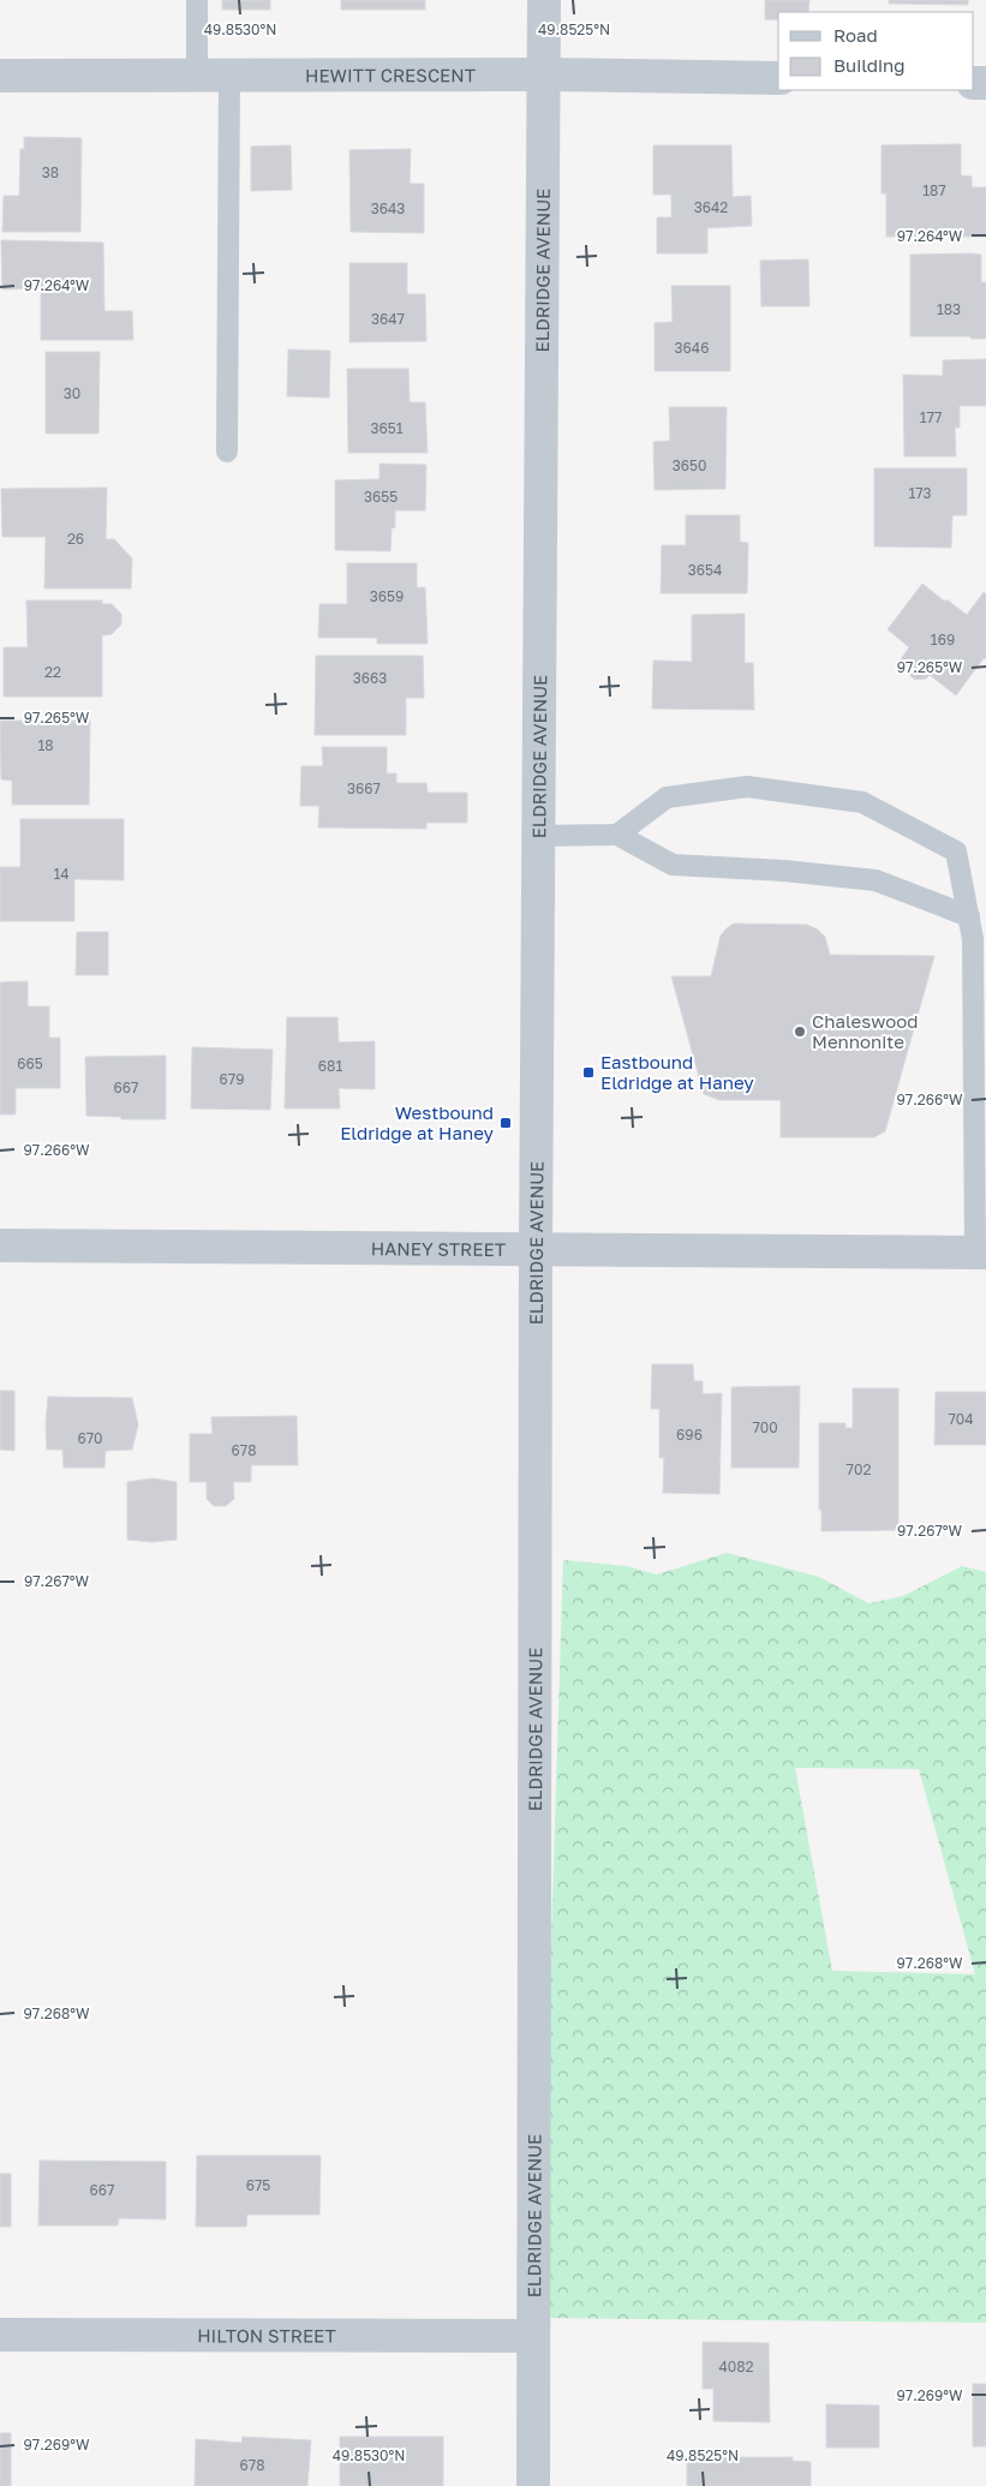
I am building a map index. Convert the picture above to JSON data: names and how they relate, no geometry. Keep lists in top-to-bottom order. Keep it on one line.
{"streets":{"street":["HEWITT CRESCENT","ELDRIDGE AVENUE","HANEY STREET","HILTON STREET"]},"crossings":[["HEWITT CRESCENT","ELDRIDGE AVENUE"],["ELDRIDGE AVENUE","HANEY STREET"],["ELDRIDGE AVENUE","HILTON STREET"]],"places":{"other":["Chaleswood Mennonite"],"transit":["Eastbound Eldridge at Haney","Westbound Eldridge at Haney"]},"house_numbers":["38","187","3642","3643","183","3647","3646","30","177","3651","3650","173","3655","26","3654","3659","169","22","3663","18","3667","14","665","681","679","667","704","700","696","670","678","702","675","667","4082","678"],"legend":["Road","Building"],"coordinates":["49.8530°N","49.8525°N","97.264°W","97.265°W","97.266°W","97.267°W","97.268°W","97.269°W"]}
